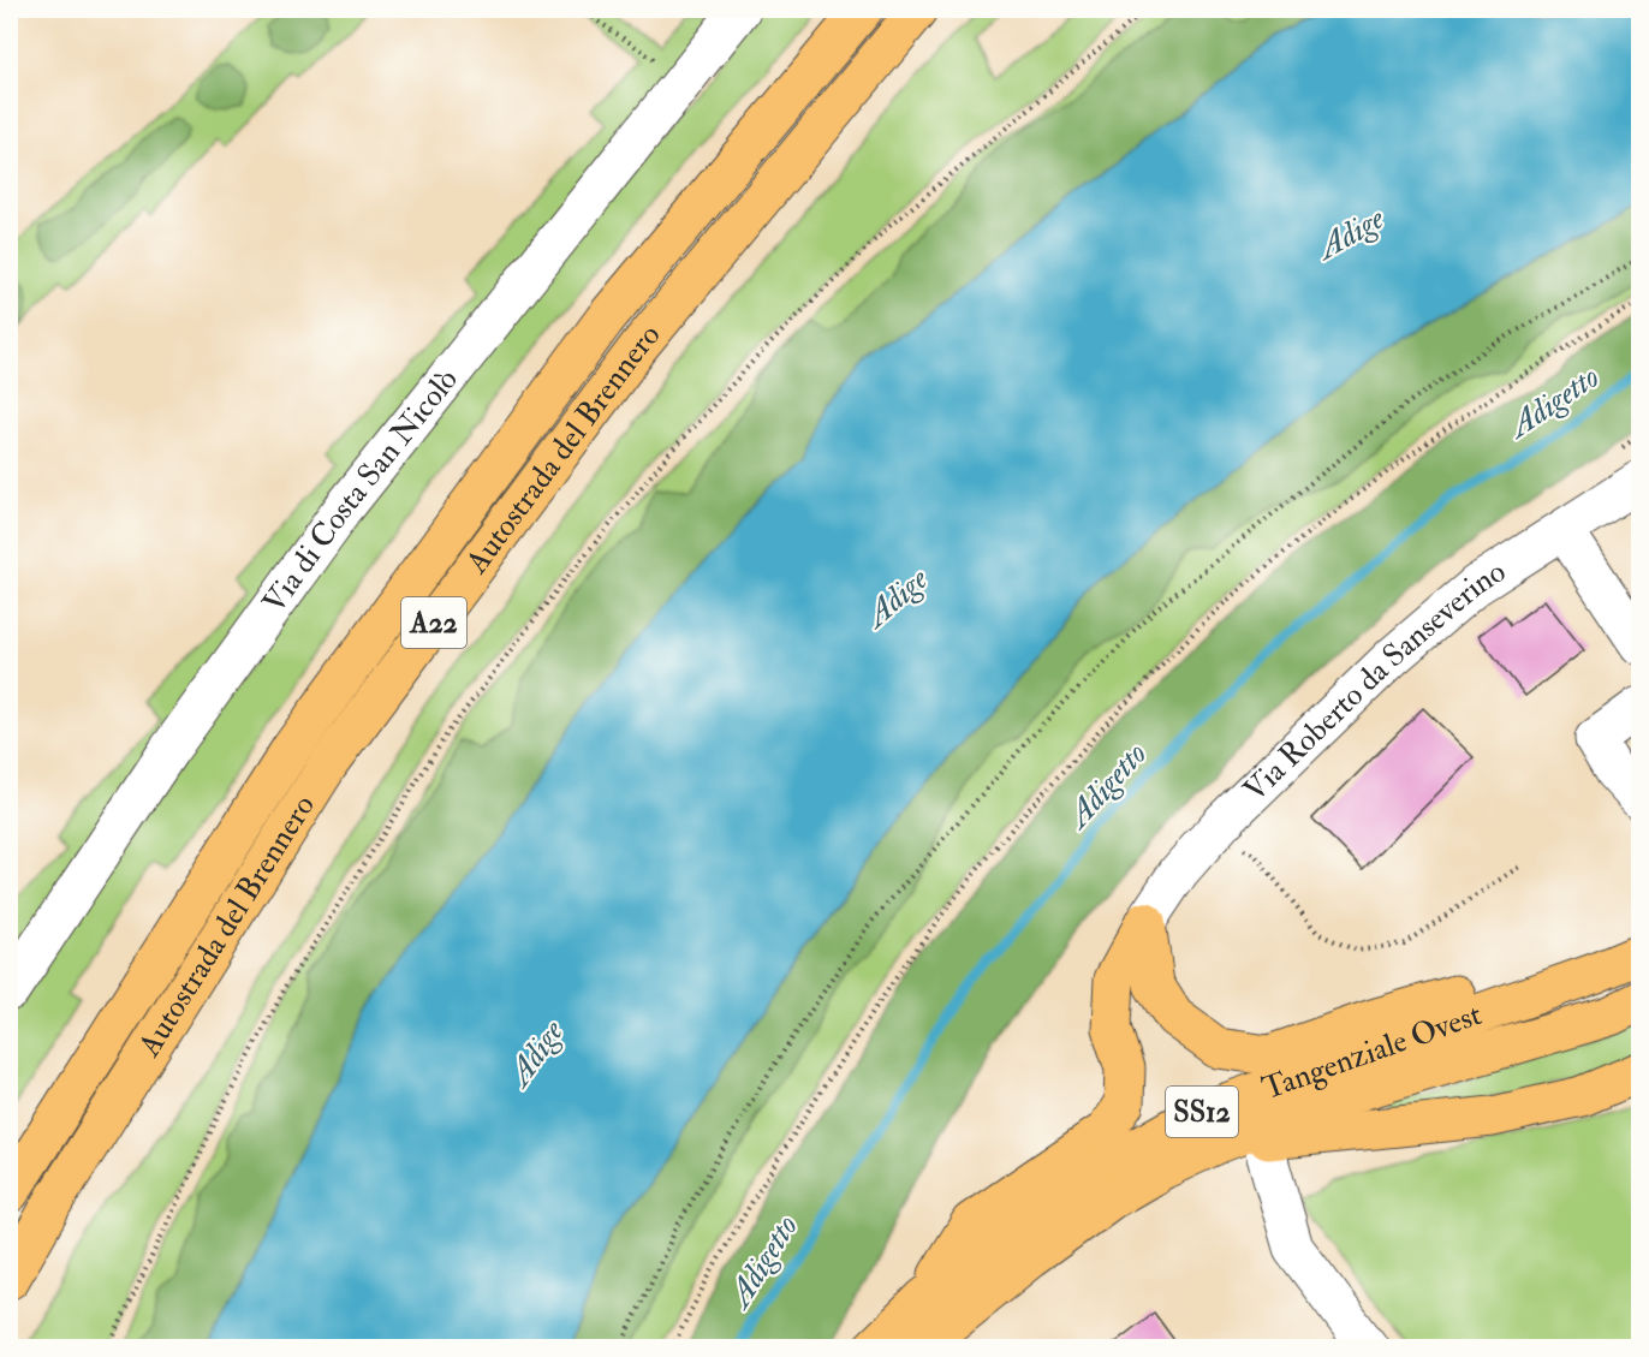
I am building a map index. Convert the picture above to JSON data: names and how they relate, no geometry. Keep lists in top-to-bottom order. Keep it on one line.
{"streets":{"highway":["Autostrada del Brennero","A22","Tangenziale Ovest","SS12"],"street":["Via di Costa San Nicolò","Via Roberto da Sanseverino"]},"water":["Adige","Adigetto"]}
